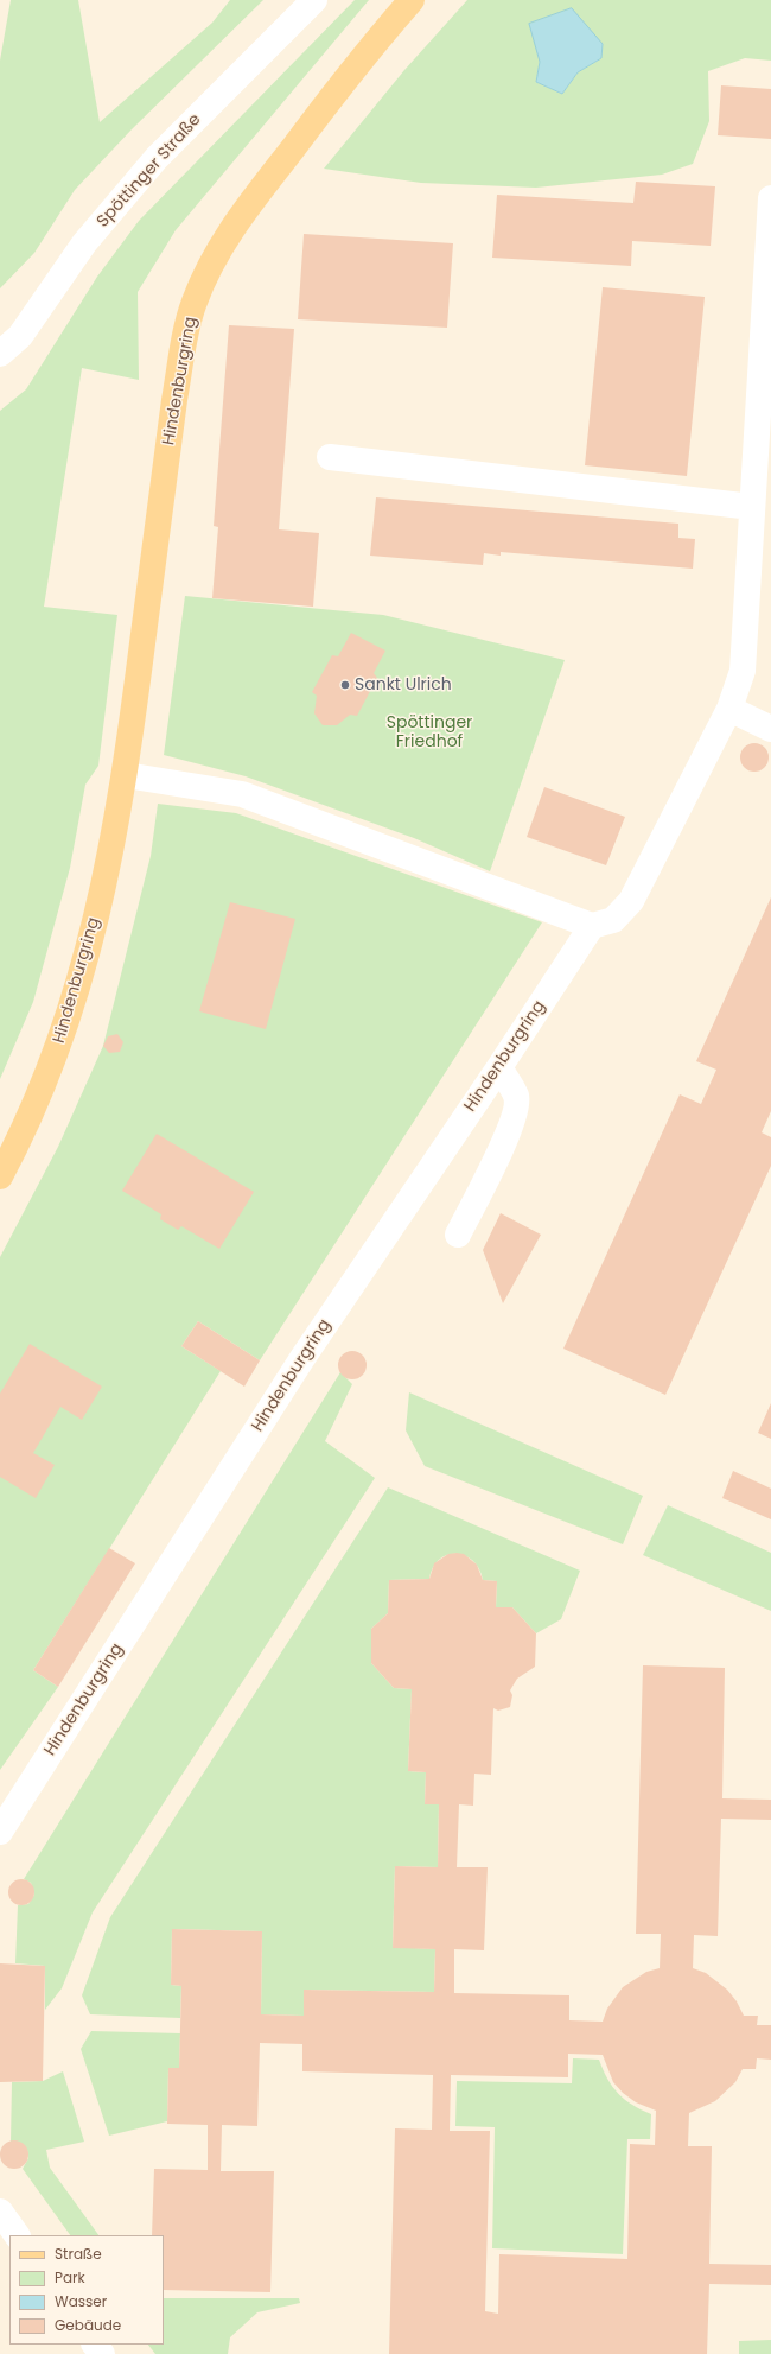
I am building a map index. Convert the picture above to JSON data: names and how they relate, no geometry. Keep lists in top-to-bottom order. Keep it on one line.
{"streets":{"main road":["Hindenburgring"],"street":["Spöttinger Straße"]},"parks":["Spöttinger Friedhof"],"places":["Sankt Ulrich"],"legend":["Straße","Park","Wasser","Gebäude"]}
